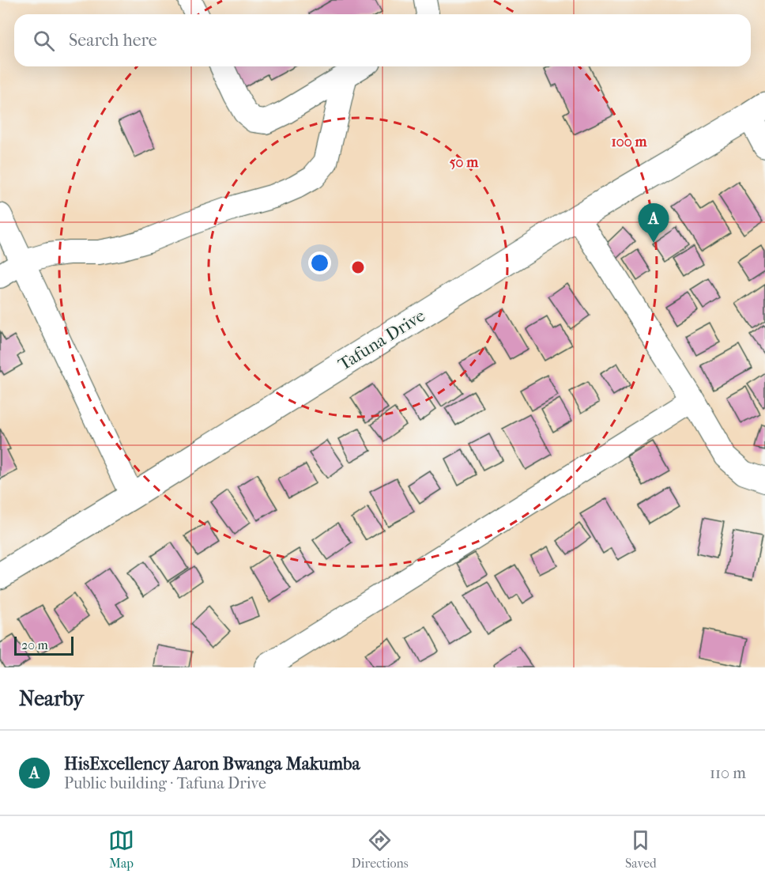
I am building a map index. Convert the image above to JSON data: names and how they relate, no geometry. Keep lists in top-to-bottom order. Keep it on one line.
{"streets":{"main road":["Tafuna Drive"]},"scale_bar":"20 m","page":{"search":"Search here","pins":"A","scale":"20 m","heading":"Nearby","list":[{"mark":"A","name":"HisExcellency Aaron Bwanga Makumba","note":"Public building · Tafuna Drive","value":"110 m"}],"nav":["Map","Directions","Saved"]},"rings":["100 m","50 m"]}
